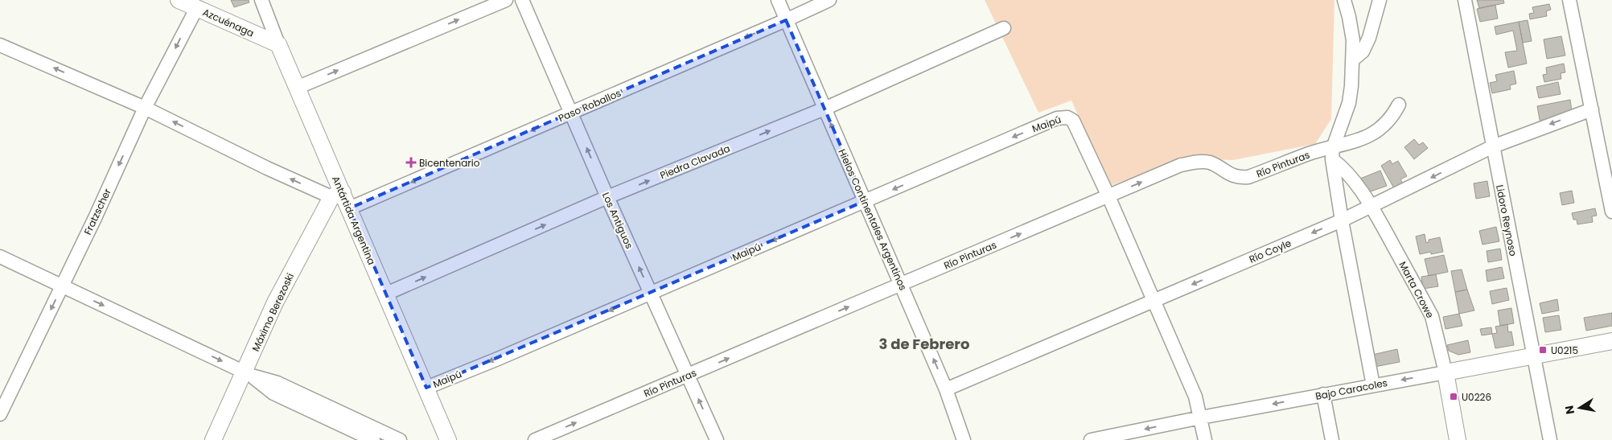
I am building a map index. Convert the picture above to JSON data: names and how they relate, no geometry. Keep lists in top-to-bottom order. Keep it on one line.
{"streets":{"street":["Azcuénaga","Paso Roballos","Maipú","Piedra Clavada","Río Pinturas","Fratzscher","Hielos Continentales Argentinos","Antártida Argentina","Los Antiguos","Lidoro Reynoso","Río Coyle","Marta Crowe","Máximo Berezoski","Bajo Caracoles"]},"crossings":[["Azcuénaga","Fratzscher"],["Azcuénaga","Antártida Argentina"],["Paso Roballos","Hielos Continentales Argentinos"],["Paso Roballos","Antártida Argentina"],["Paso Roballos","Los Antiguos"],["Maipú","Río Pinturas"],["Maipú","Hielos Continentales Argentinos"],["Maipú","Antártida Argentina"],["Maipú","Los Antiguos"],["Piedra Clavada","Hielos Continentales Argentinos"],["Piedra Clavada","Antártida Argentina"],["Piedra Clavada","Los Antiguos"],["Río Pinturas","Hielos Continentales Argentinos"],["Río Pinturas","Los Antiguos"],["Río Pinturas","Marta Crowe"],["Hielos Continentales Argentinos","Río Coyle"],["Antártida Argentina","Máximo Berezoski"],["Lidoro Reynoso","Río Coyle"],["Lidoro Reynoso","Bajo Caracoles"],["Río Coyle","Marta Crowe"],["Marta Crowe","Bajo Caracoles"]],"one_way":["Paso Roballos","Maipú","Piedra Clavada","Río Pinturas","Fratzscher","Hielos Continentales Argentinos","Los Antiguos","Río Coyle","Bajo Caracoles"],"districts":["3 de Febrero"],"places":{"health":["Bicentenario"],"transit":["U0215","U0226"]},"north":"left"}
